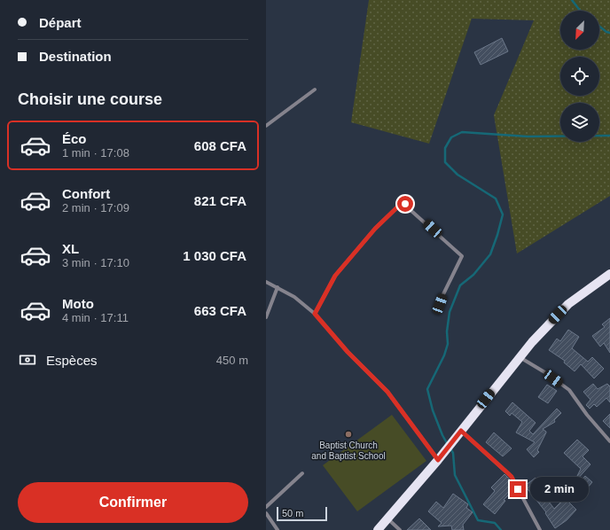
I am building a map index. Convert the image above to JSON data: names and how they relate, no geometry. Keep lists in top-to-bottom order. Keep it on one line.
{"places":["Baptist Church and Baptist School"],"scale_bar":"50 m","north":"bottom left","page":{"banner":["Départ","Destination"],"heading":"Choisir une course","list":[{"name":"Éco","note":"1 min · 17:08","value":"608 CFA"},{"name":"Confort","note":"2 min · 17:09","value":"821 CFA"},{"name":"XL","note":"3 min · 17:10","value":"1 030 CFA"},{"name":"Moto","note":"4 min · 17:11","value":"663 CFA"}],"pay":["Espèces","450 m"],"buttons":"Confirmer","bubble":"2 min","scale":"50 m"}}
